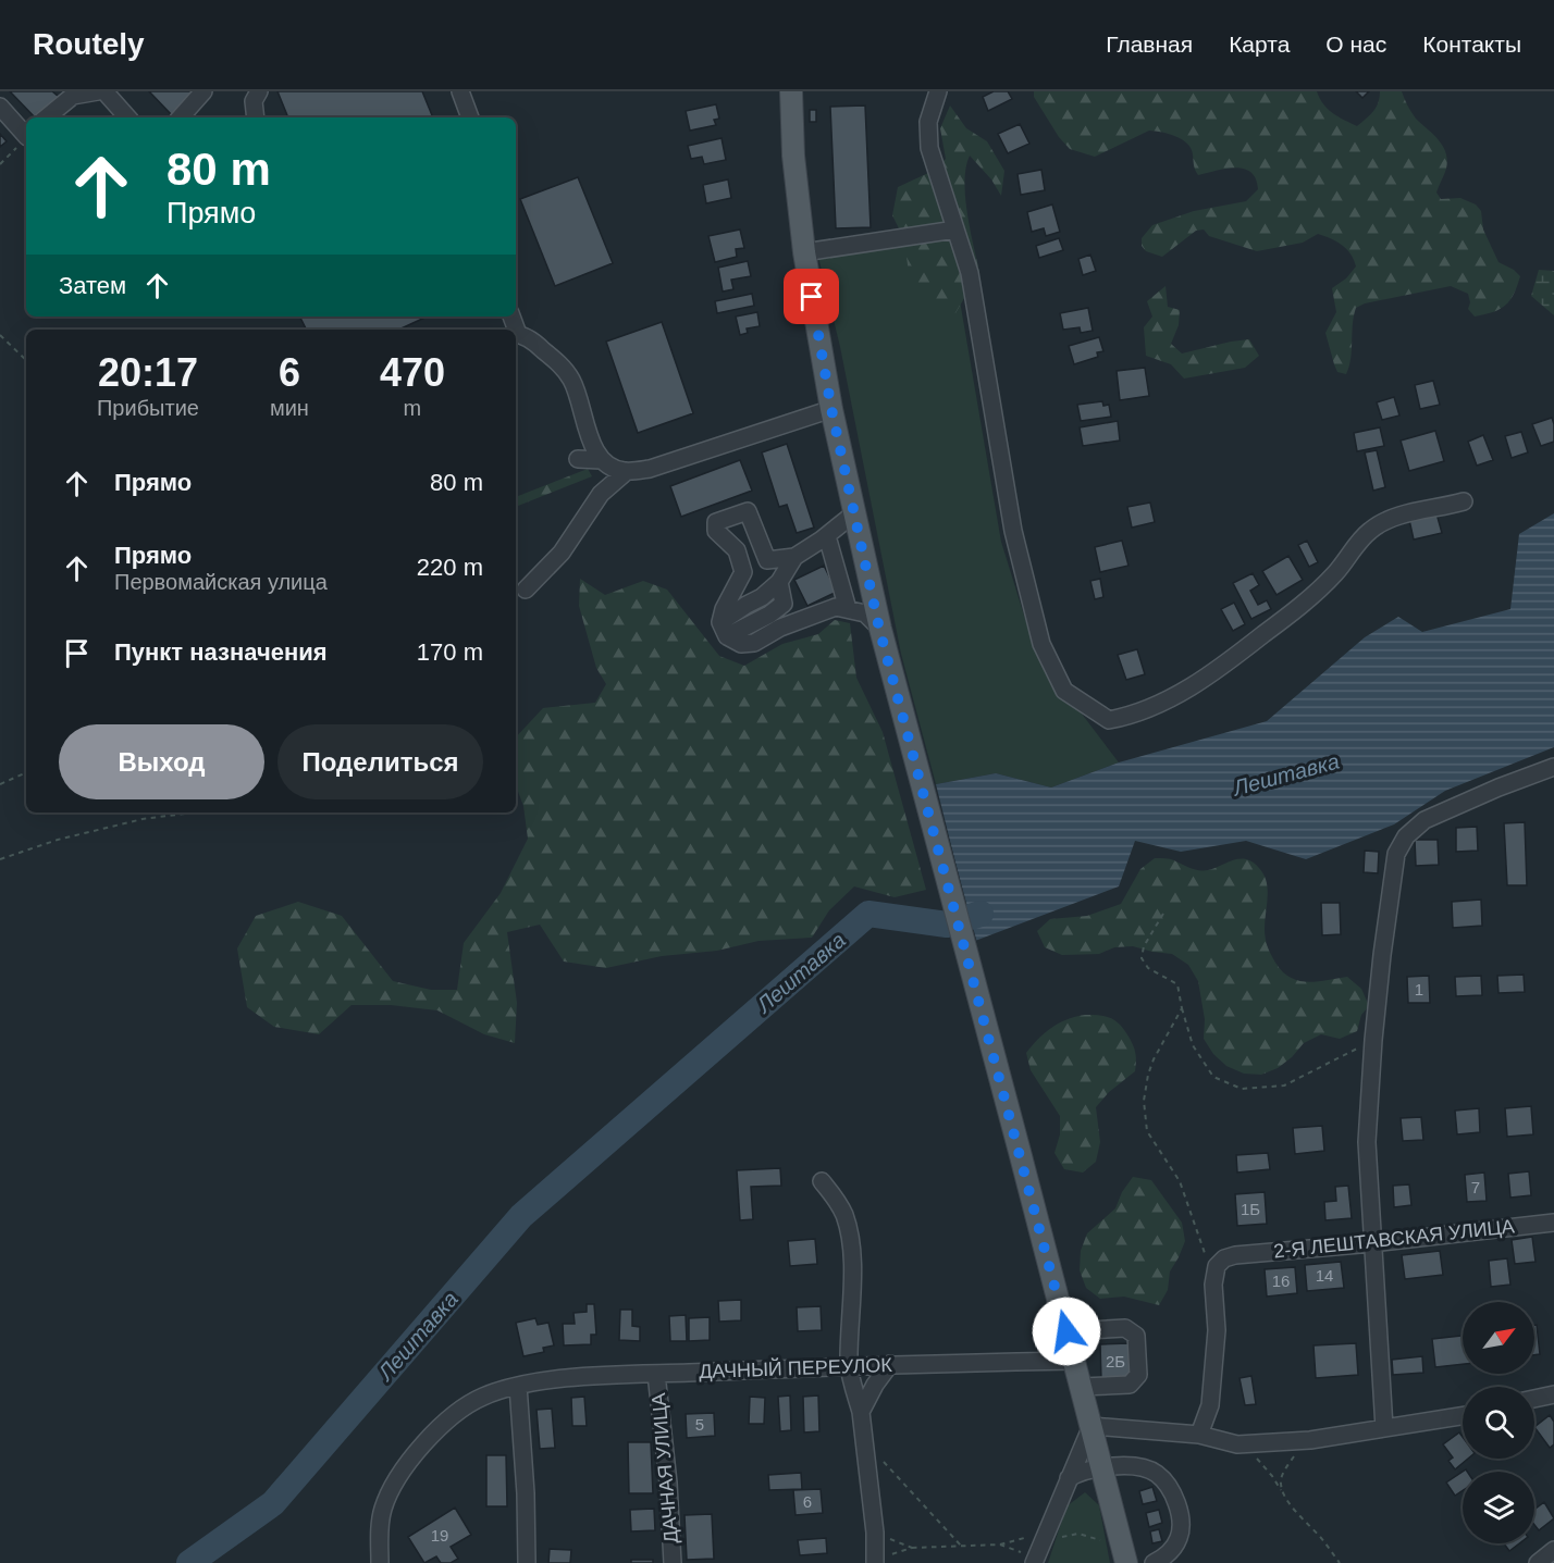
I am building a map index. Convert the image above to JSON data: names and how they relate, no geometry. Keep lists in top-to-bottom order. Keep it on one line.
{"streets":{"street":["2-Я ЛЕШТАВСКАЯ УЛИЦА","ДАЧНЫЙ ПЕРЕУЛОК","ДАЧНАЯ УЛИЦА"]},"crossings":[["ДАЧНЫЙ ПЕРЕУЛОК","ДАЧНАЯ УЛИЦА"]],"water":["Лештавка"],"house_numbers":["1","7","1Б","14","16","2Б","5","6","19"],"north":"top right","page":{"header":"Routely","nav":["Главная","Карта","О нас","Контакты"],"turn":["80 m","Прямо"],"then":"Затем","eta":["20:17","Прибытие","6","мин","470","m"],"list":[{"name":"Прямо","value":"80 m"},{"name":"Прямо","note":"Первомайская улица","value":"220 m"},{"name":"Пункт назначения","value":"170 m"}],"buttons":["Выход","Поделиться"]}}
